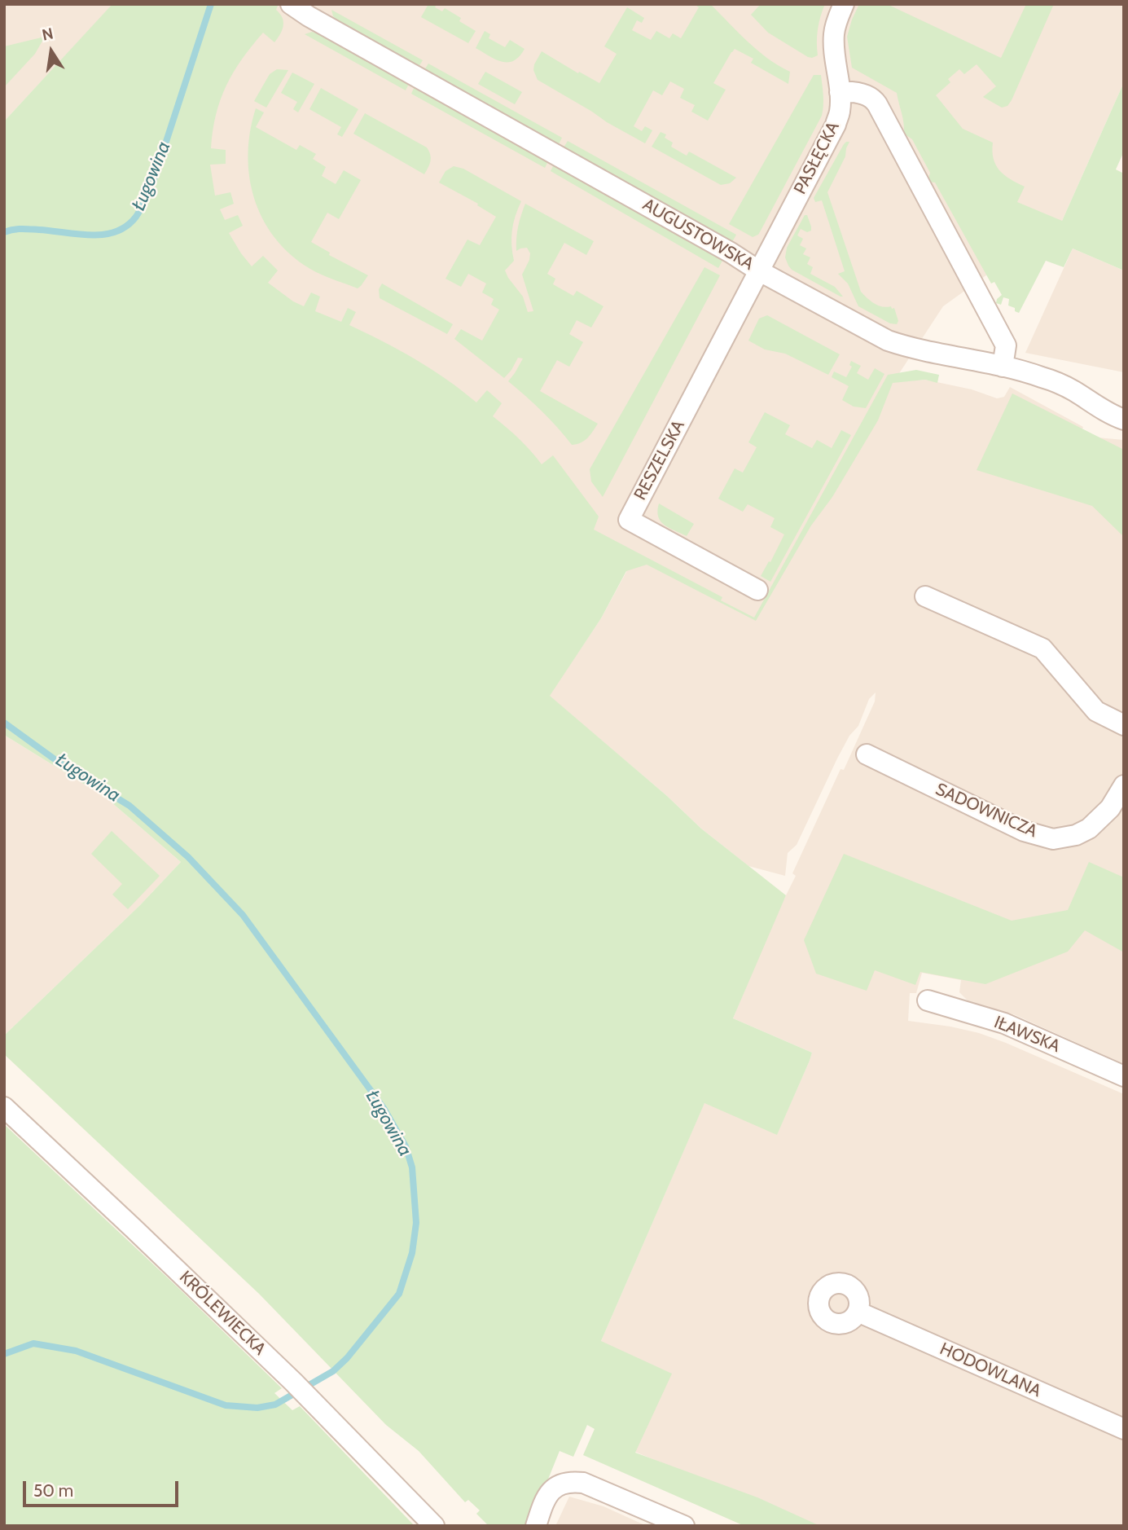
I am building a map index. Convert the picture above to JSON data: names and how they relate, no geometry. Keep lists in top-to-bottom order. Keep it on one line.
{"streets":{"street":["PASŁĘCKA","AUGUSTOWSKA","RESZELSKA","SADOWNICZA","IŁAWSKA","KRÓLEWIECKA","HODOWLANA"]},"crossings":[["PASŁĘCKA","AUGUSTOWSKA"],["PASŁĘCKA","RESZELSKA"],["AUGUSTOWSKA","RESZELSKA"]],"water":["Ługowina"],"scale_bar":"50 m","north":"top"}
